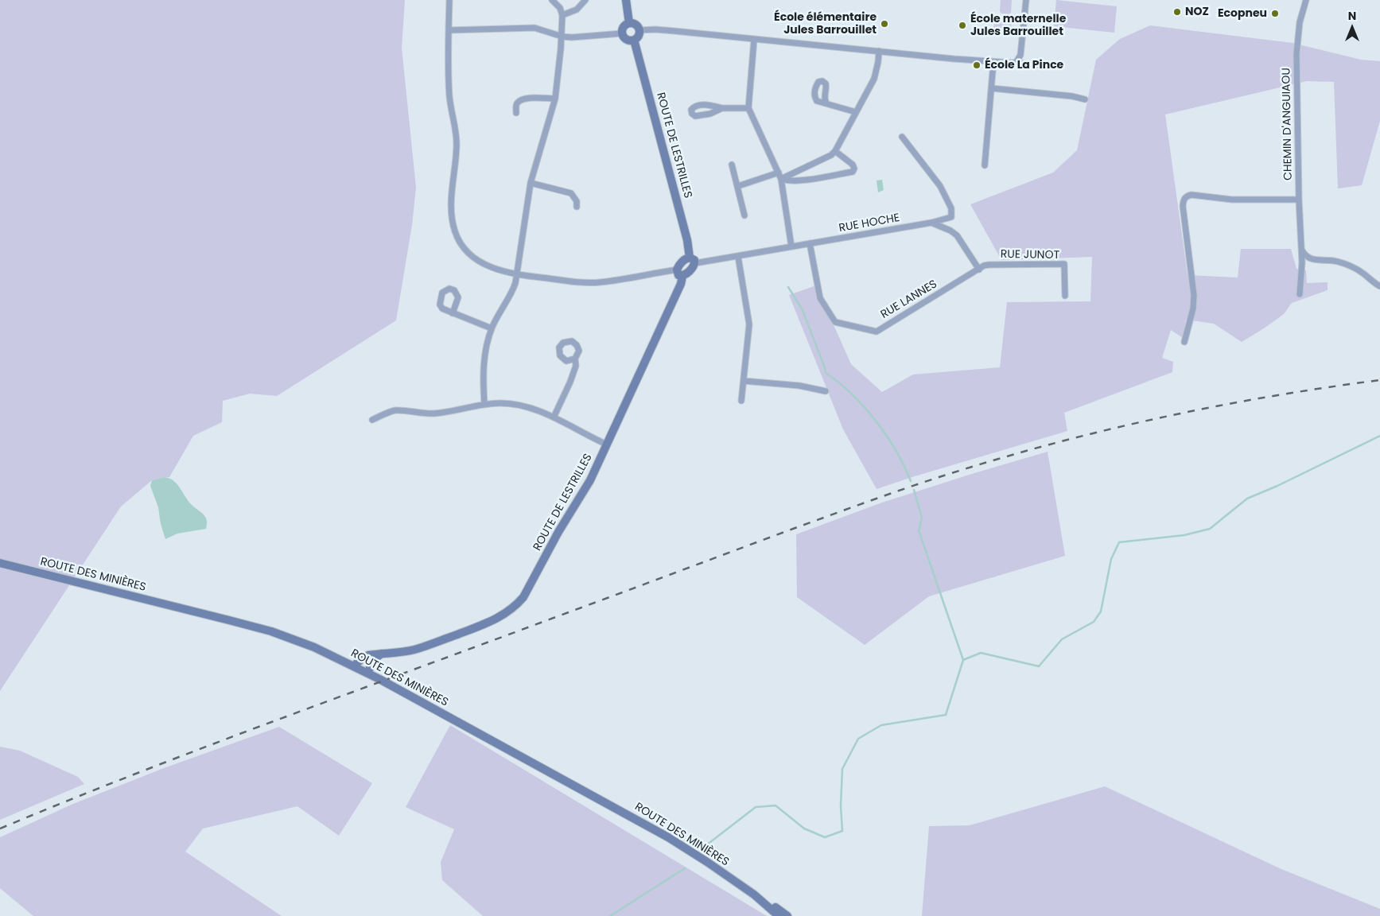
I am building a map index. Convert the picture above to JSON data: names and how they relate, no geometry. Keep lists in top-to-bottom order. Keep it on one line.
{"streets":{"main road":["ROUTE DE LESTRILLES","ROUTE DES MINIÈRES"],"street":["CHEMIN D'ANGUIAOU","RUE HOCHE","RUE JUNOT","RUE LANNES"]},"crossings":[["ROUTE DE LESTRILLES","RUE HOCHE"],["ROUTE DE LESTRILLES","ROUTE DES MINIÈRES"],["RUE HOCHE","RUE LANNES"],["RUE JUNOT","RUE LANNES"]],"places":["NOZ","Ecopneu","École élémentaire Jules Barrouillet","École maternelle Jules Barrouillet","École La Pince"],"north":"top"}
